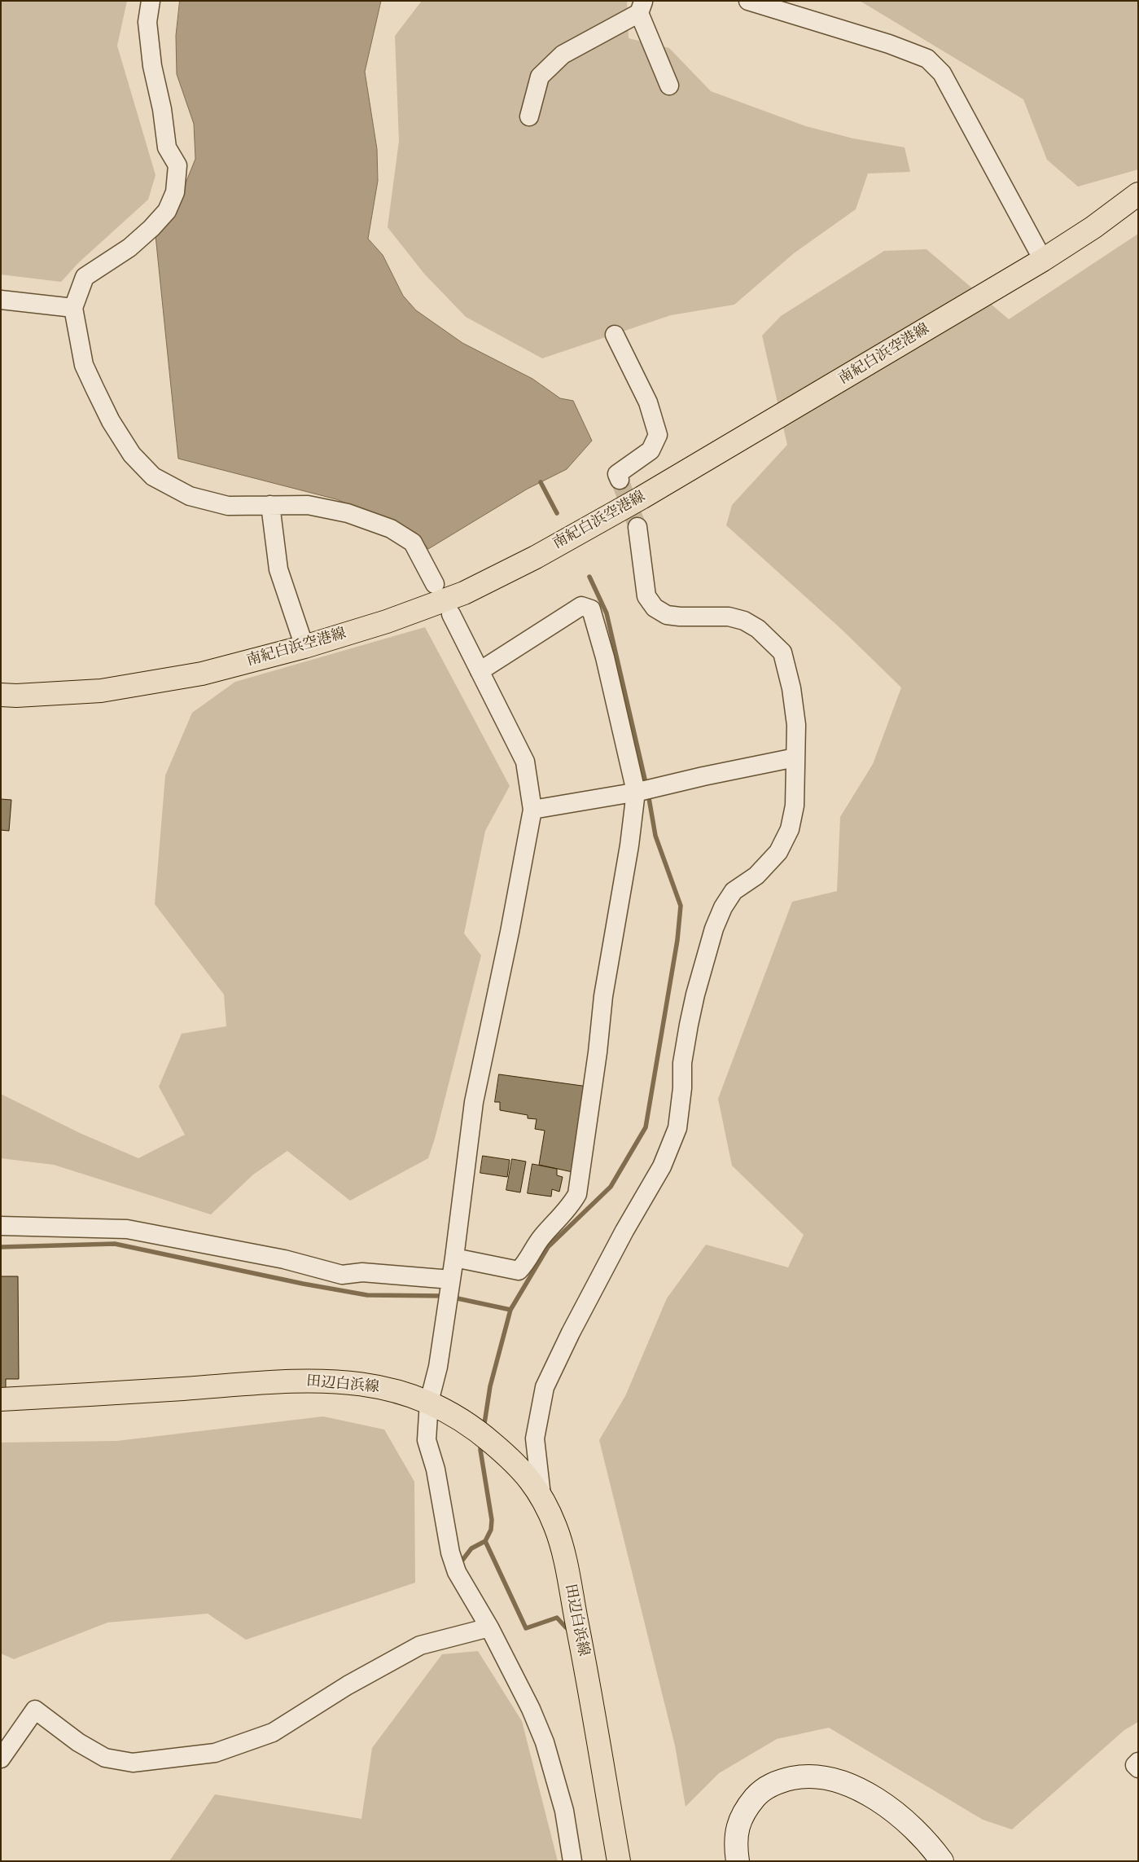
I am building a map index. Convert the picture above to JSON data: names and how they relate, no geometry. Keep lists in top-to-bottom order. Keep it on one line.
{"streets":{"main road":["南紀白浜空港線","田辺白浜線"]}}
